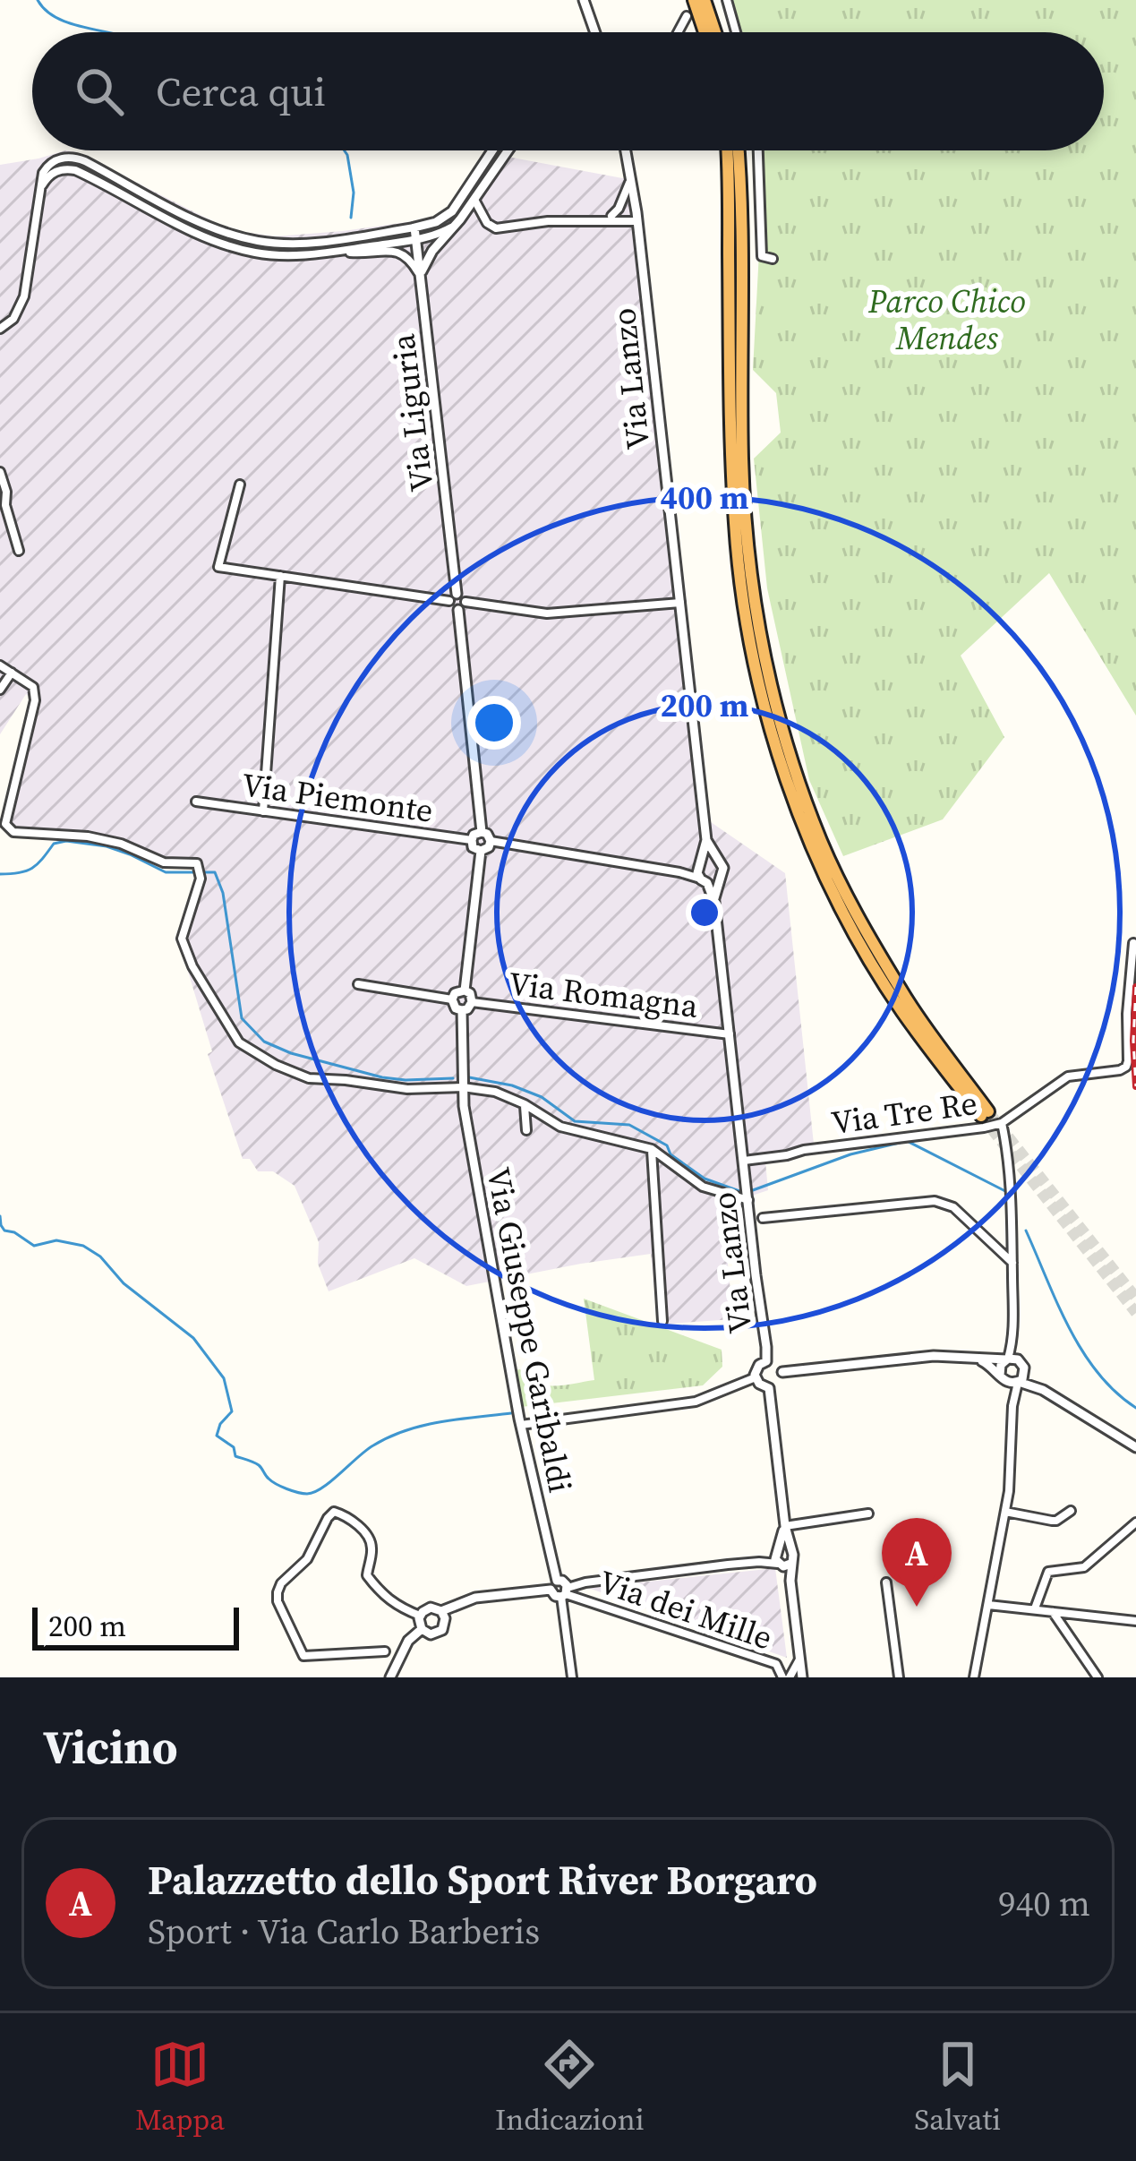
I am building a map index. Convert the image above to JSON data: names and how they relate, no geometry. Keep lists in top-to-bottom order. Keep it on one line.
{"streets":{"street":["Via Lanzo","Via Liguria","Via Piemonte","Via Romagna","Via Tre Re","Via Giuseppe Garibaldi","Via dei Mille"]},"crossings":[["Via Lanzo","Via Romagna"],["Via Lanzo","Via Tre Re"]],"parks":["Parco Chico Mendes"],"scale_bar":"200 m","page":{"search":"Cerca qui","pins":"A","scale":"200 m","heading":"Vicino","list":[{"mark":"A","name":"Palazzetto dello Sport River Borgaro","note":"Sport · Via Carlo Barberis","value":"940 m"}],"nav":["Mappa","Indicazioni","Salvati"]},"rings":["400 m","200 m"]}
